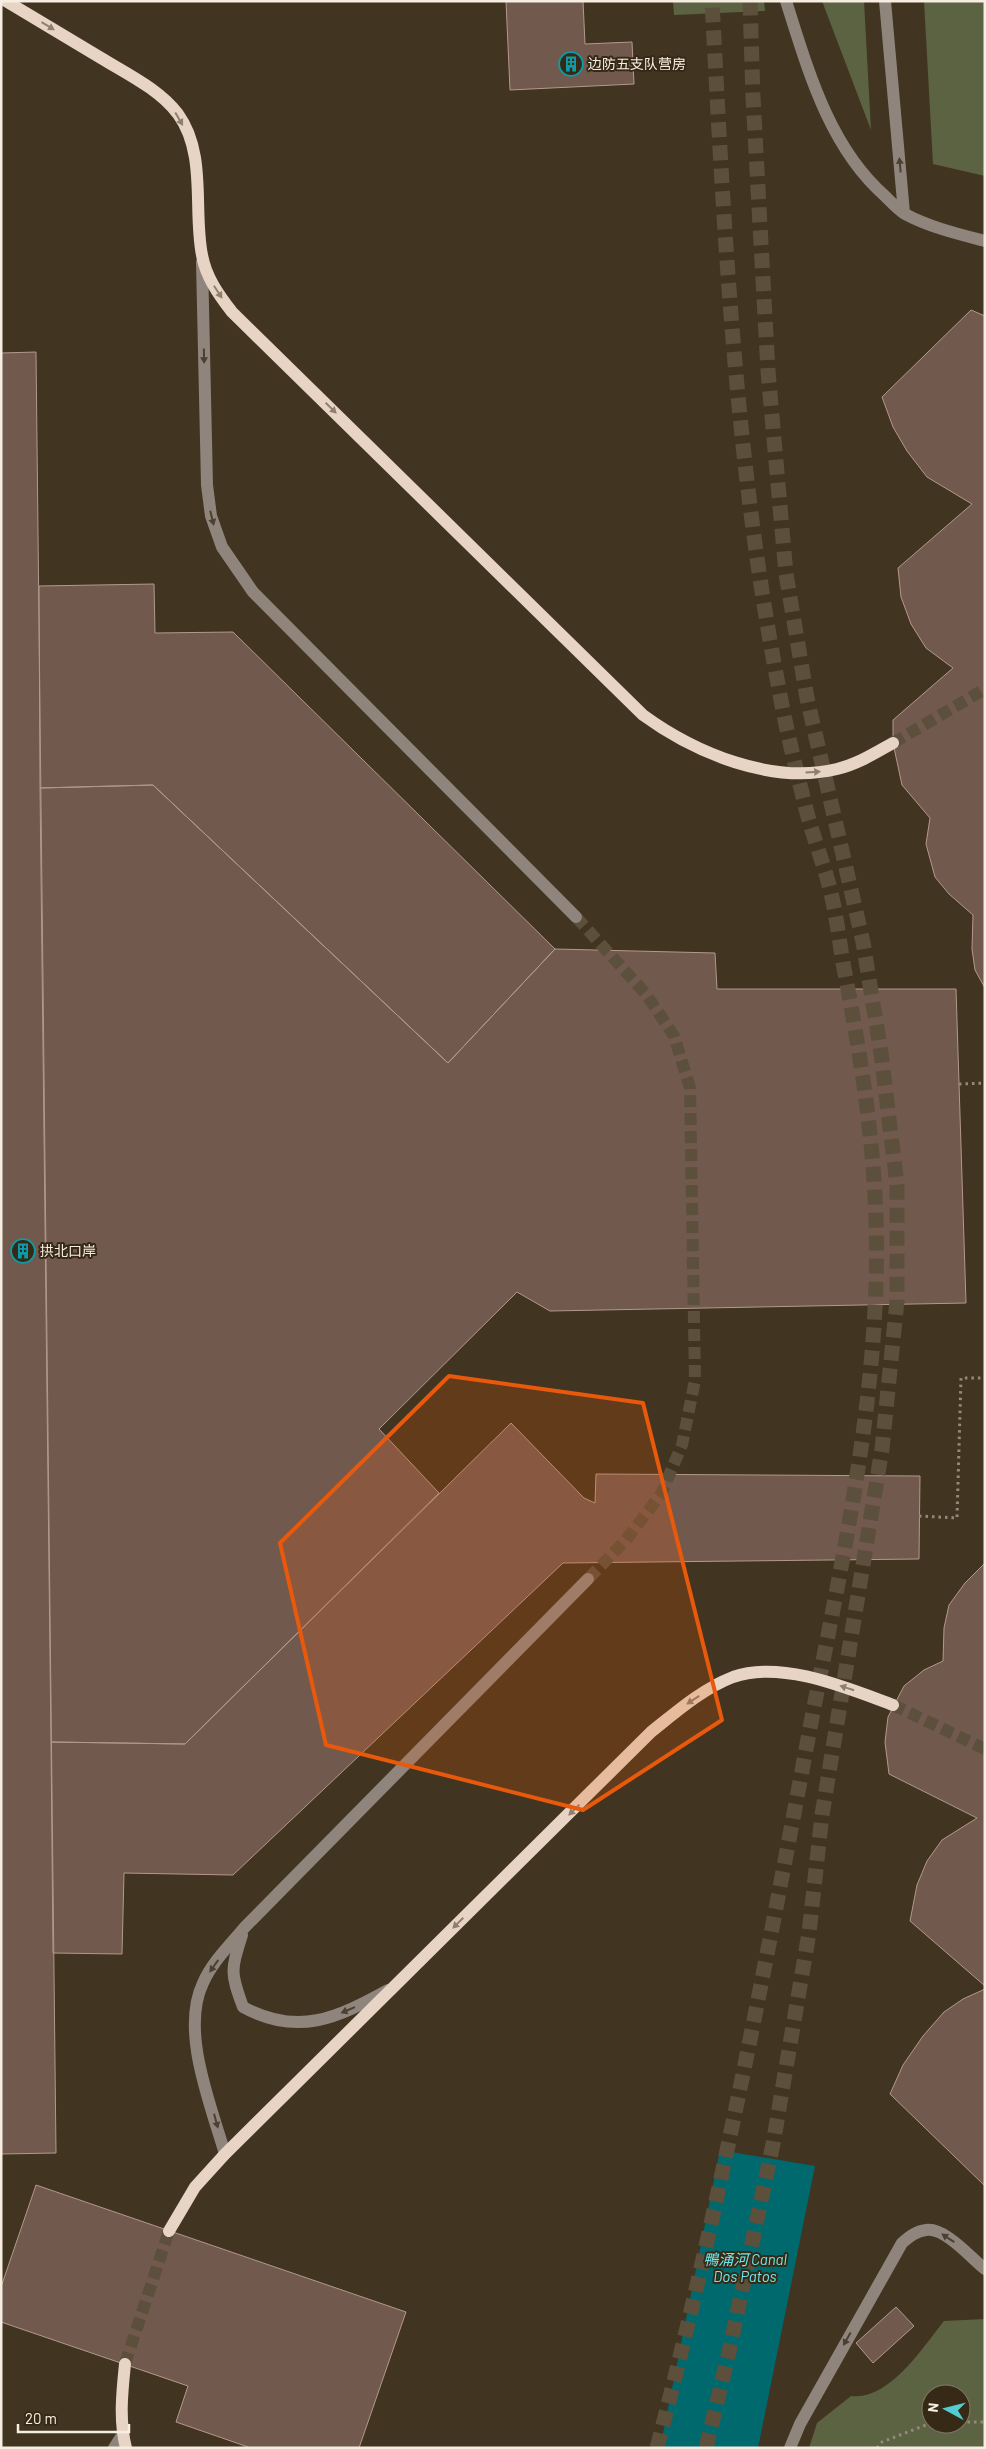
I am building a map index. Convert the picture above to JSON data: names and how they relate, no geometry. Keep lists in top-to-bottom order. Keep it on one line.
{"water":["鴨涌河 Canal Dos Patos"],"places":{"building":["边防五支队营房","拱北口岸"]},"scale_bar":"20 m","north":"left"}
